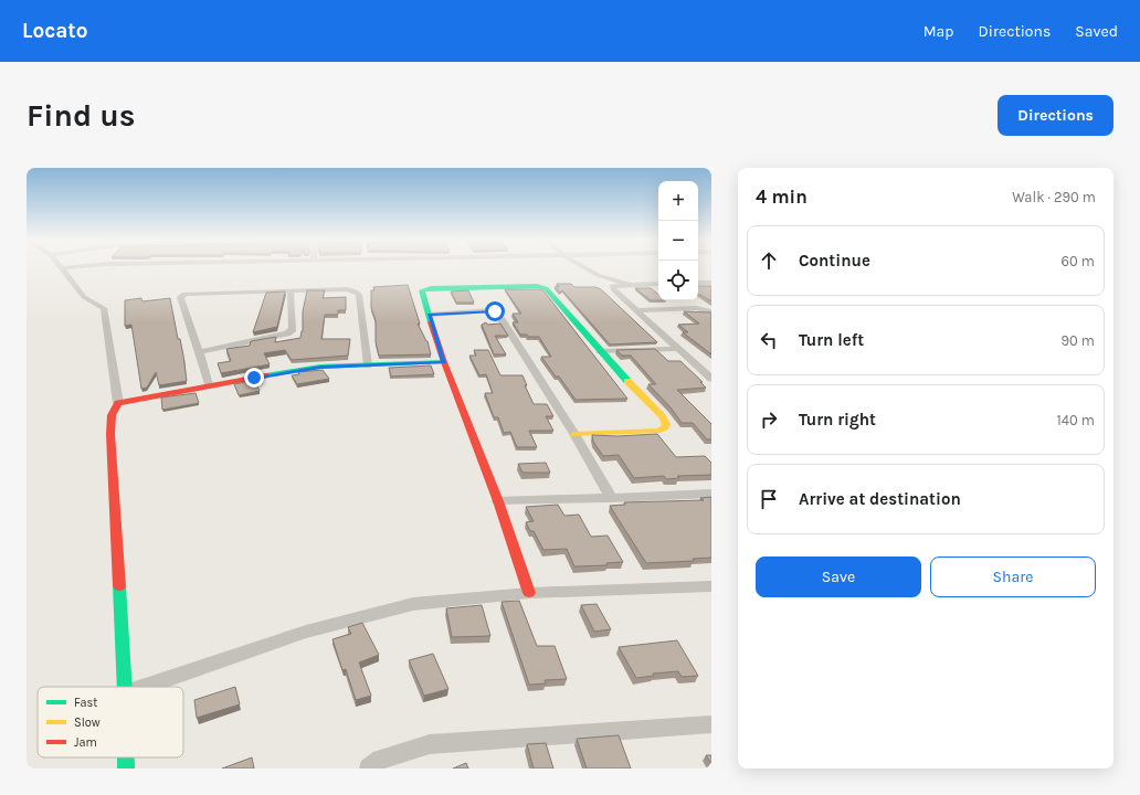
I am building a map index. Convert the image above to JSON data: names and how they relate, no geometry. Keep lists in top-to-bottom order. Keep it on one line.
{"legend":["Fast","Slow","Jam"],"page":{"header":"Locato","nav":["Map","Directions","Saved"],"buttons":["Directions",["Save","Share"]],"title":"Find us","heading":["4 min","Walk · 290 m"],"map_buttons":["+","−"],"list":[["Continue","60 m"],["Turn left","90 m"],["Turn right","140 m"],"Arrive at destination"]}}
